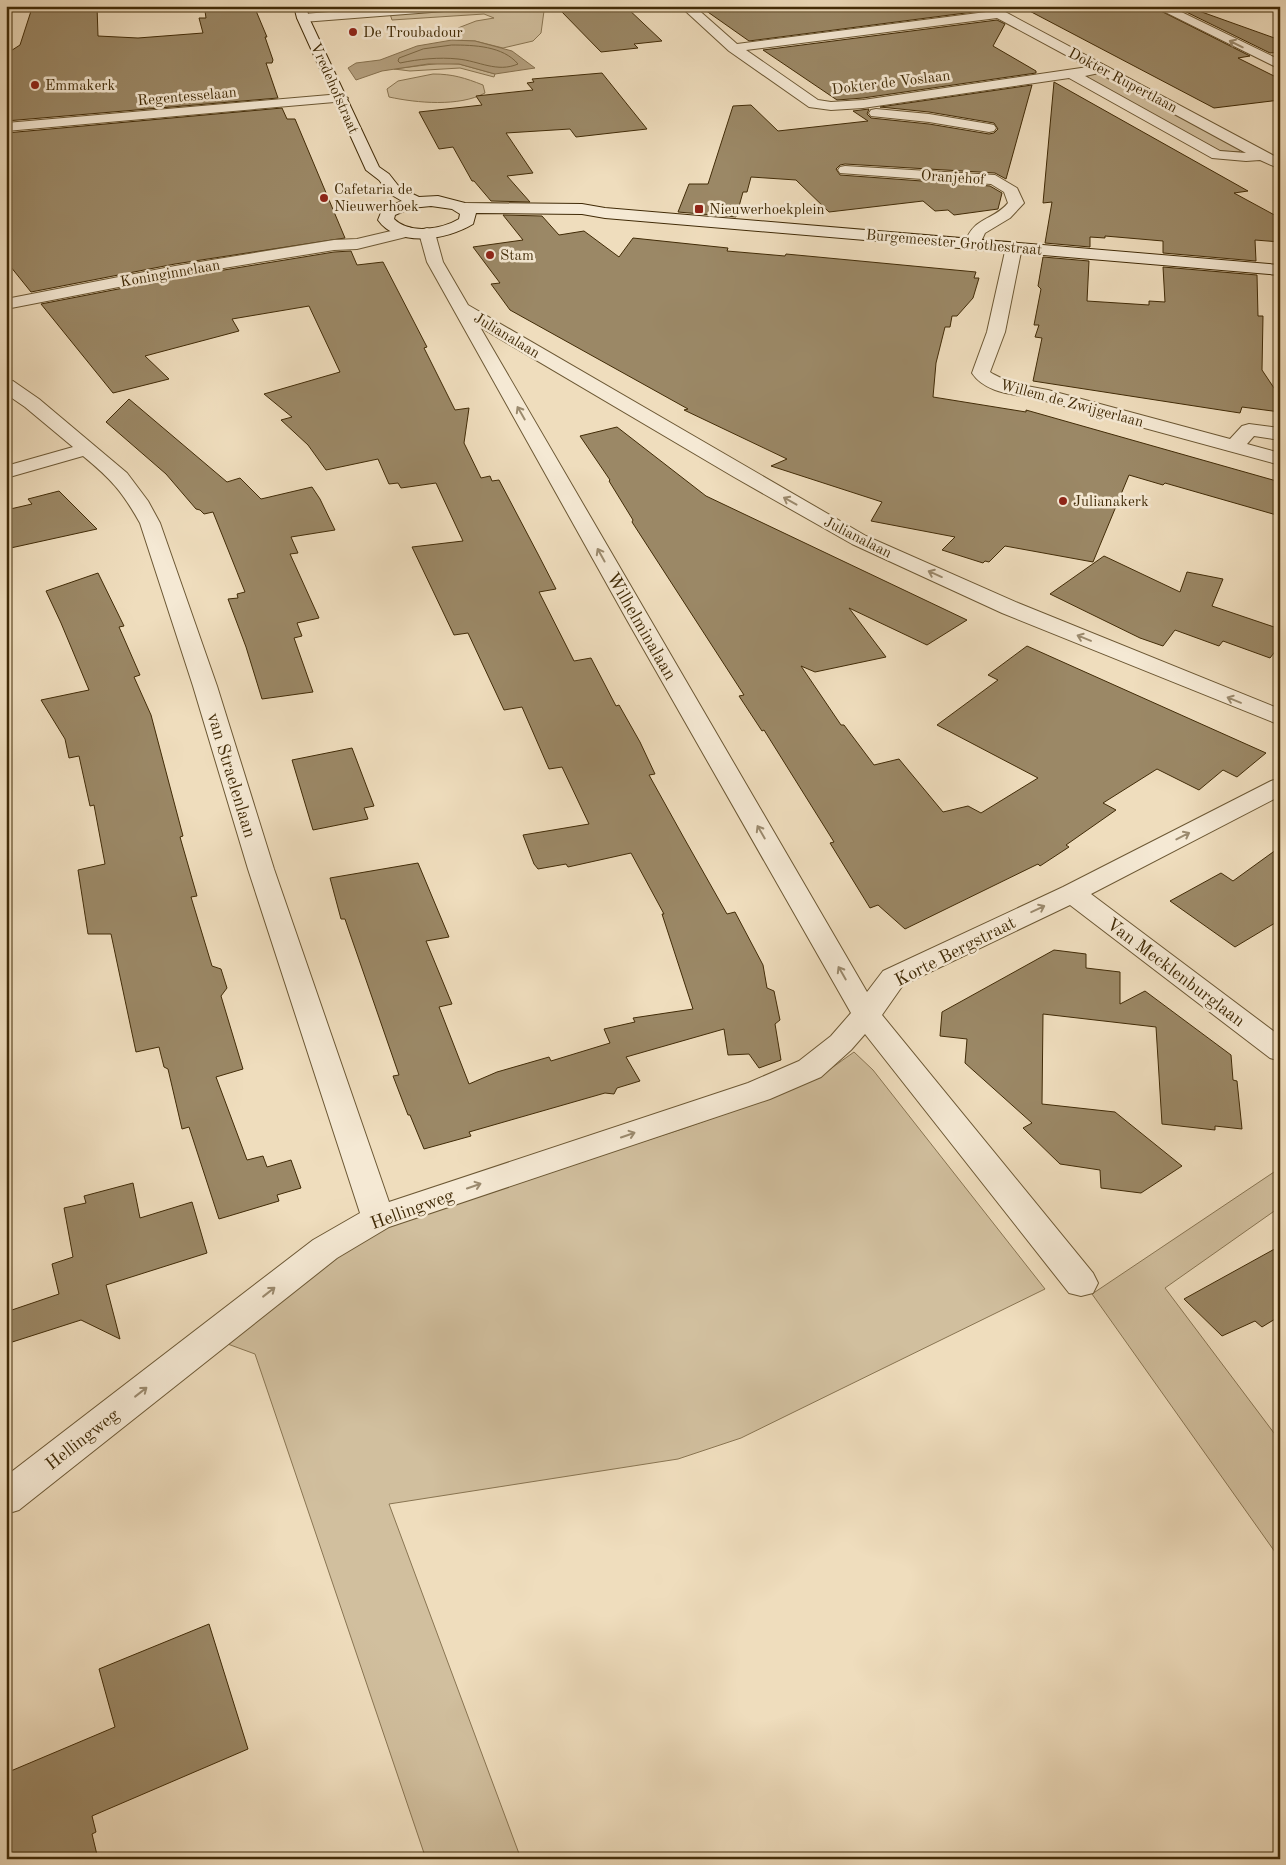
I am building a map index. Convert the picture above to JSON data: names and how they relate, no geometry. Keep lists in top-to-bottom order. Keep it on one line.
{"streets":{"street":["Dokter Rupertlaan","Dokter de Voslaan","Vredehofstraat","Regentesselaan","Oranjehof","Burgemeester Grothestraat","Koninginnelaan","Julianalaan","Willem de Zwijgerlaan","Wilhelminalaan","van Straelenlaan","Korte Bergstraat","Van Mecklenburglaan","Hellingweg"]},"crossings":[["Dokter Rupertlaan","Dokter de Voslaan"],["Vredehofstraat","Regentesselaan"],["Vredehofstraat","Koninginnelaan"],["Oranjehof","Burgemeester Grothestraat"],["Burgemeester Grothestraat","Willem de Zwijgerlaan"],["Julianalaan","Wilhelminalaan"],["Wilhelminalaan","Korte Bergstraat"],["Wilhelminalaan","Hellingweg"],["van Straelenlaan","Hellingweg"],["Korte Bergstraat","Van Mecklenburglaan"],["Korte Bergstraat","Hellingweg"]],"one_way":["Julianalaan","Wilhelminalaan","Korte Bergstraat","Hellingweg"],"places":{"other":["De Troubadour","Emmakerk","Cafetaria de Nieuwerhoek","Stam","Julianakerk"],"transit":["Nieuwerhoekplein"]}}
